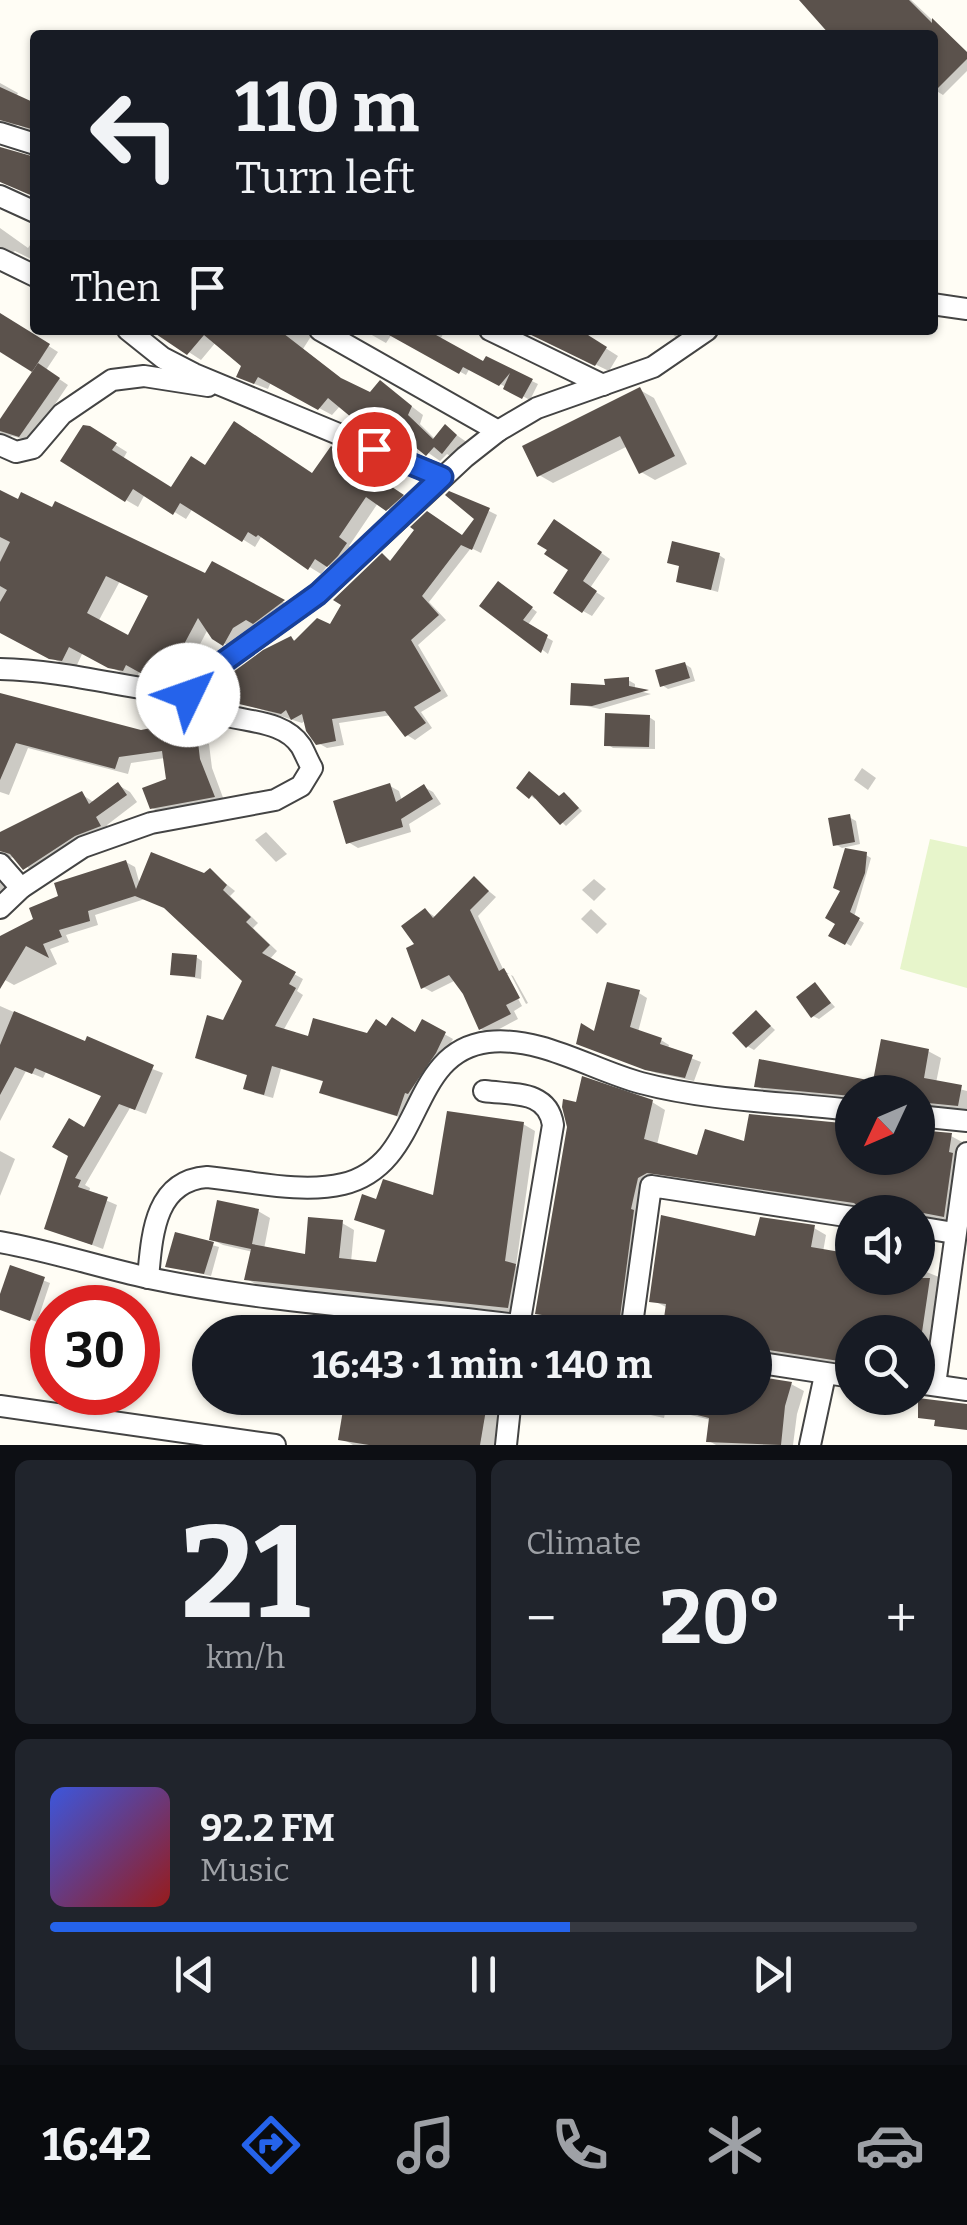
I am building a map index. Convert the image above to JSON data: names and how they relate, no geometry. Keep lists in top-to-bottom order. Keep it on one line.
{"north":"bottom left","page":{"turn":["110 m","Turn left"],"then":"Then","limit":"30","trip":"16:43 · 1 min · 140 m","tile":[["21","km/h"],"Climate"],"heat":["−","20°","+"],"song":["92.2 FM","Music"],"tabs":"16:42"}}
